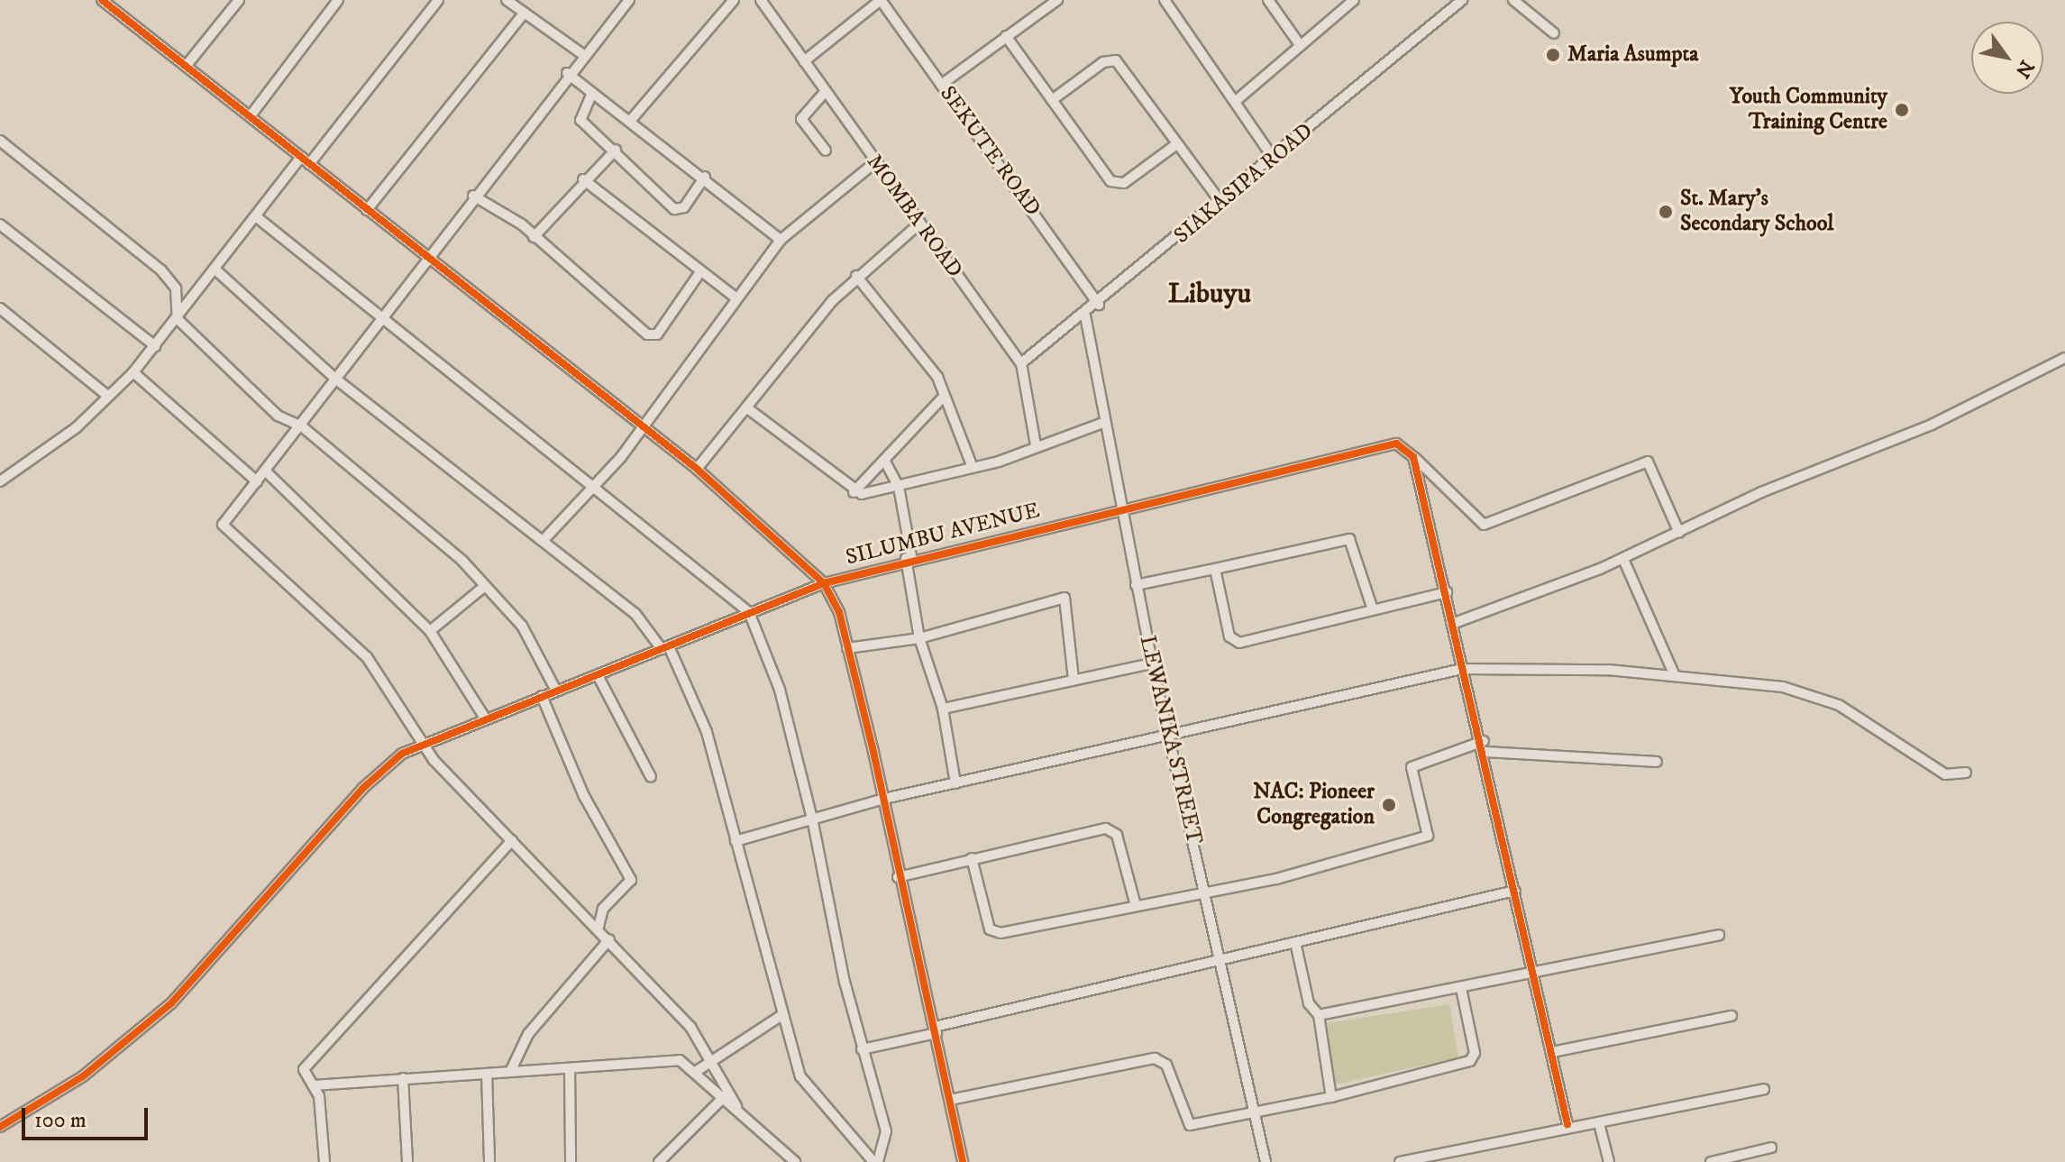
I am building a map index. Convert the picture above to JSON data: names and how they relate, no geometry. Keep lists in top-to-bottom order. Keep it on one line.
{"streets":{"street":["SEKUTE ROAD","SIAKASIPA ROAD","MOMBA ROAD","SILUMBU AVENUE","LEWANIKA STREET"]},"crossings":[["SEKUTE ROAD","SIAKASIPA ROAD"],["SIAKASIPA ROAD","MOMBA ROAD"],["SIAKASIPA ROAD","LEWANIKA STREET"],["SILUMBU AVENUE","LEWANIKA STREET"]],"districts":["Libuyu"],"places":["Maria Asumpta","Youth Community Training Centre","St. Mary's Secondary School","NAC: Pioneer Congregation"],"scale_bar":"100 m","north":"bottom right"}
